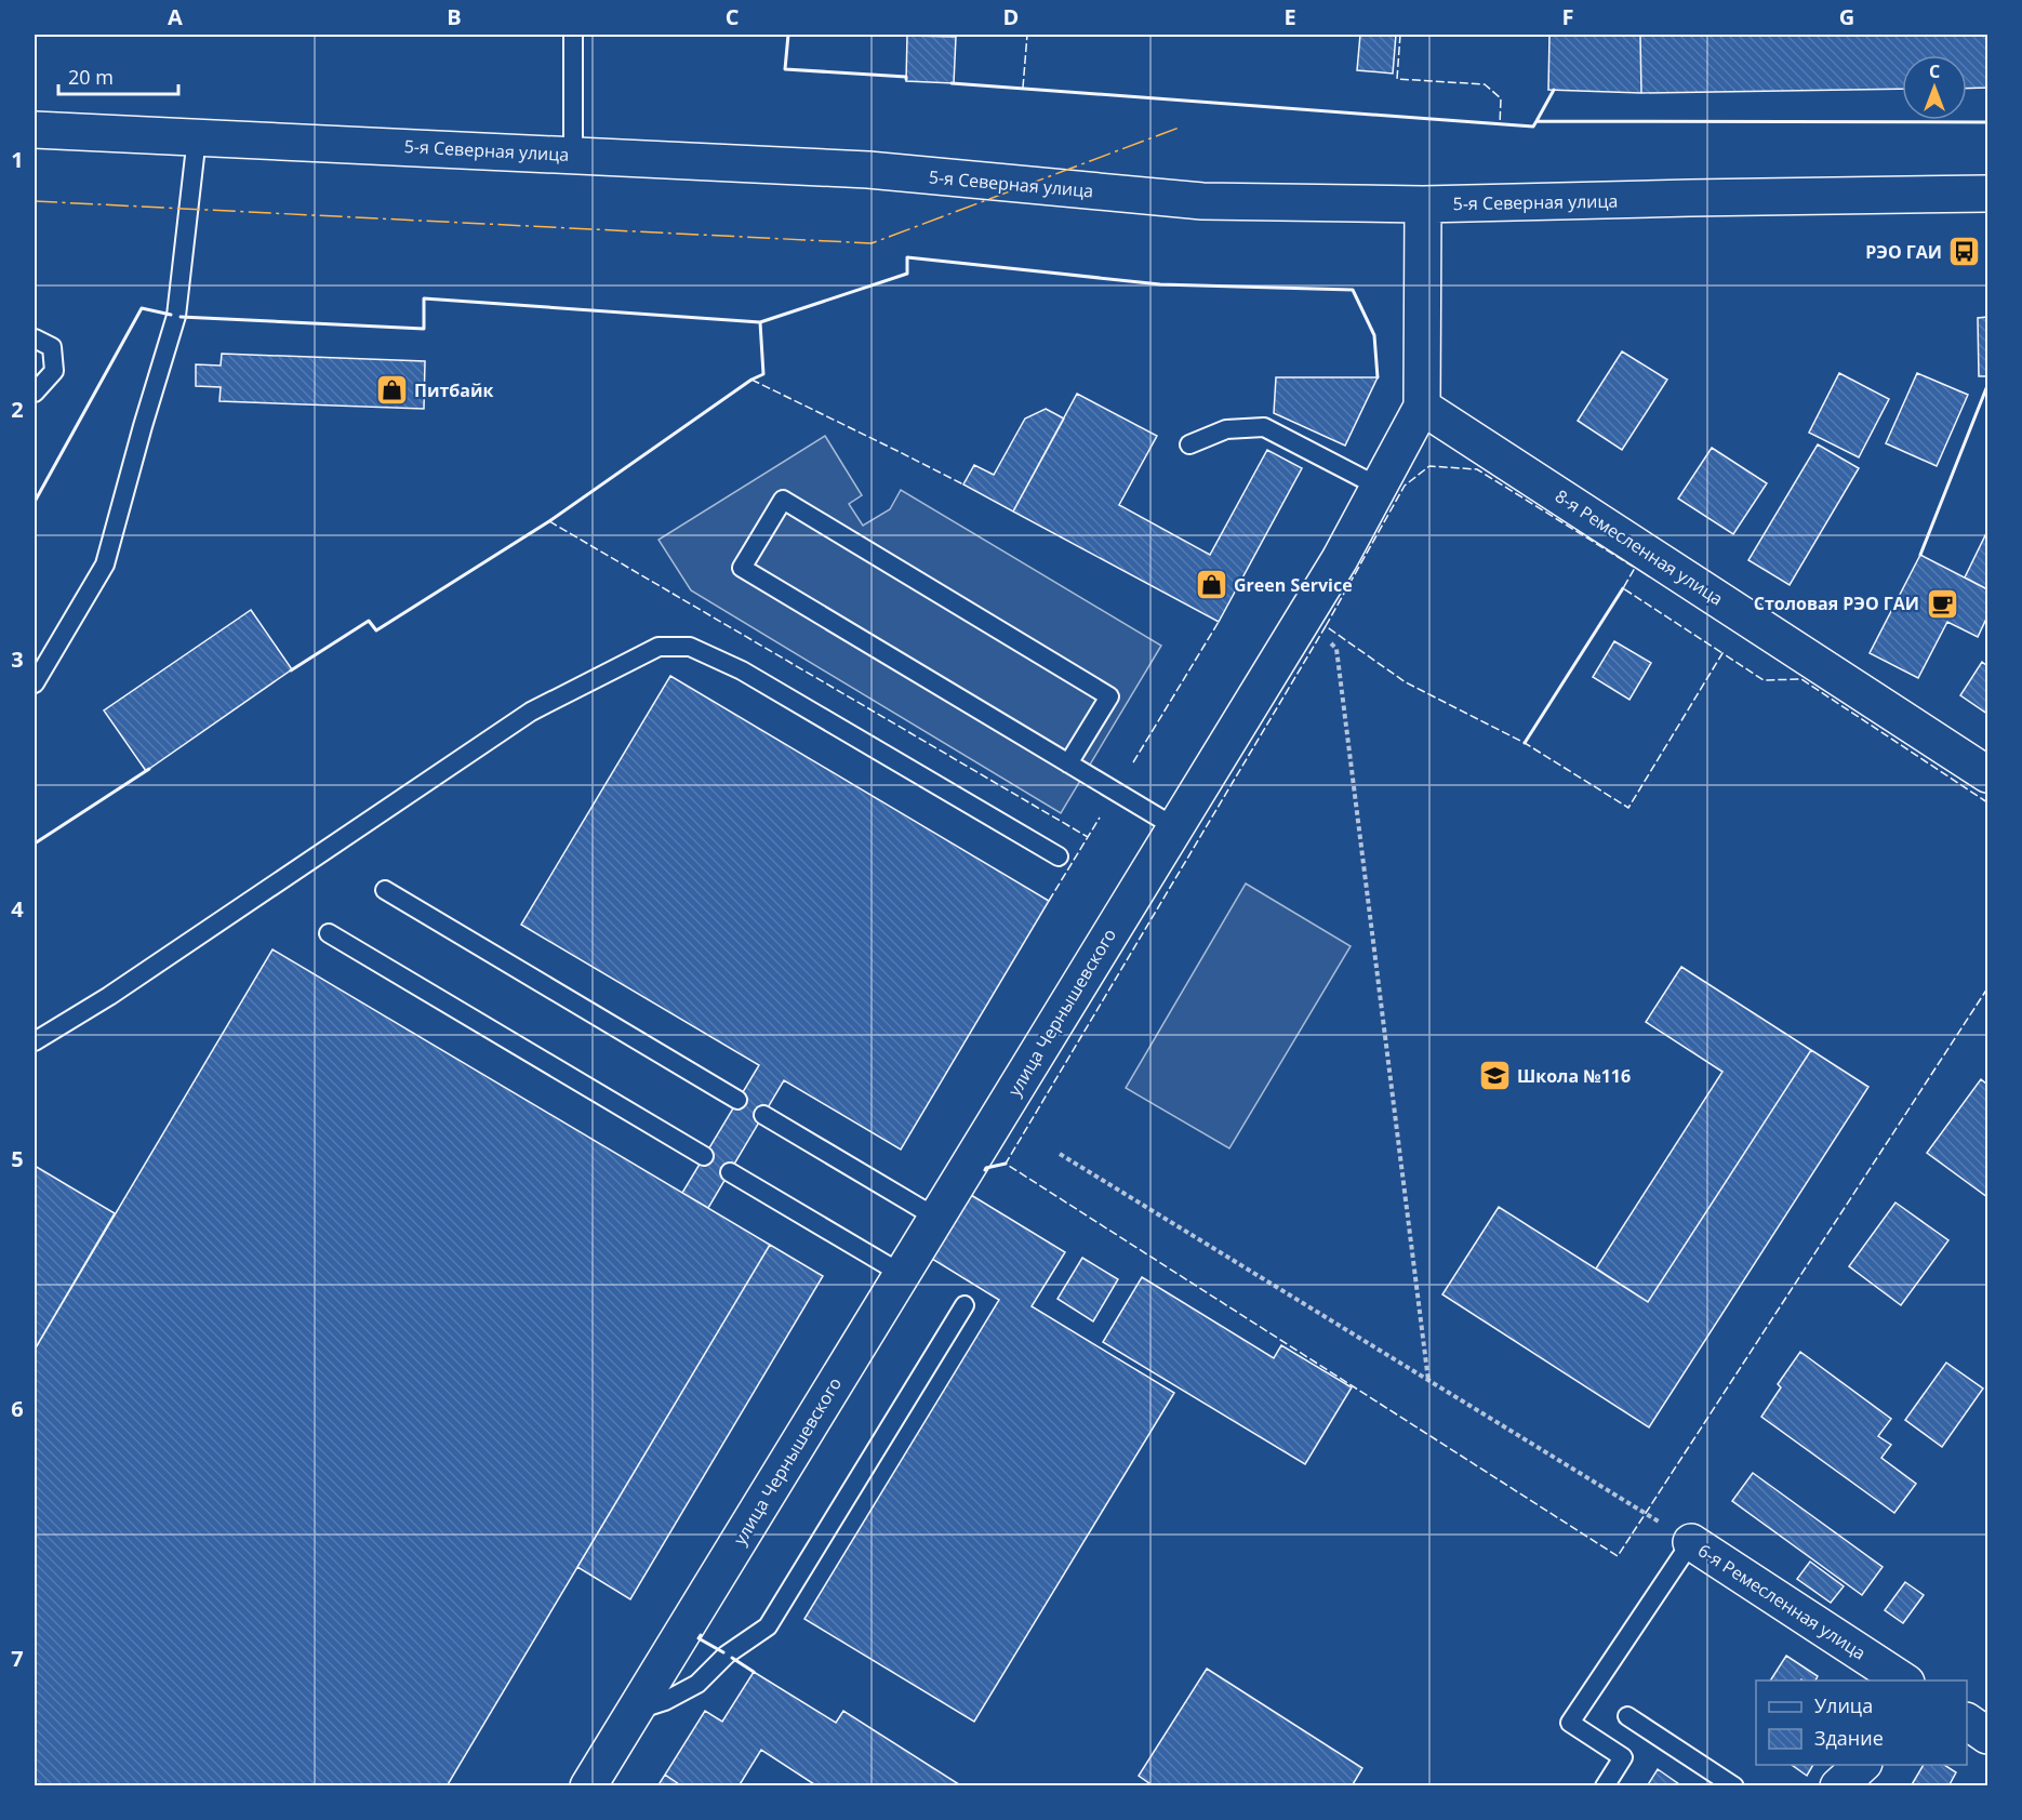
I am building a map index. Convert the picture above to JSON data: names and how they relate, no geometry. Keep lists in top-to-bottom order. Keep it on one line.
{"streets":{"street":["5-я Северная улица","8-я Ремесленная улица","улица Чернышевского","6-я Ремесленная улица"]},"crossings":[["5-я Северная улица","улица Чернышевского"],["8-я Ремесленная улица","улица Чернышевского"]],"places":{"bus stop":["РЭО ГАИ"],"shop":["Питбайк","Green Service"],"cafe":["Столовая РЭО ГАИ"],"school or university":["Школа №116"]},"legend":["Улица","Здание"],"scale_bar":"20 m","north":"top","grid":{"columns":["A","B","C","D","E","F","G"],"rows":["1","2","3","4","5","6","7"]}}
